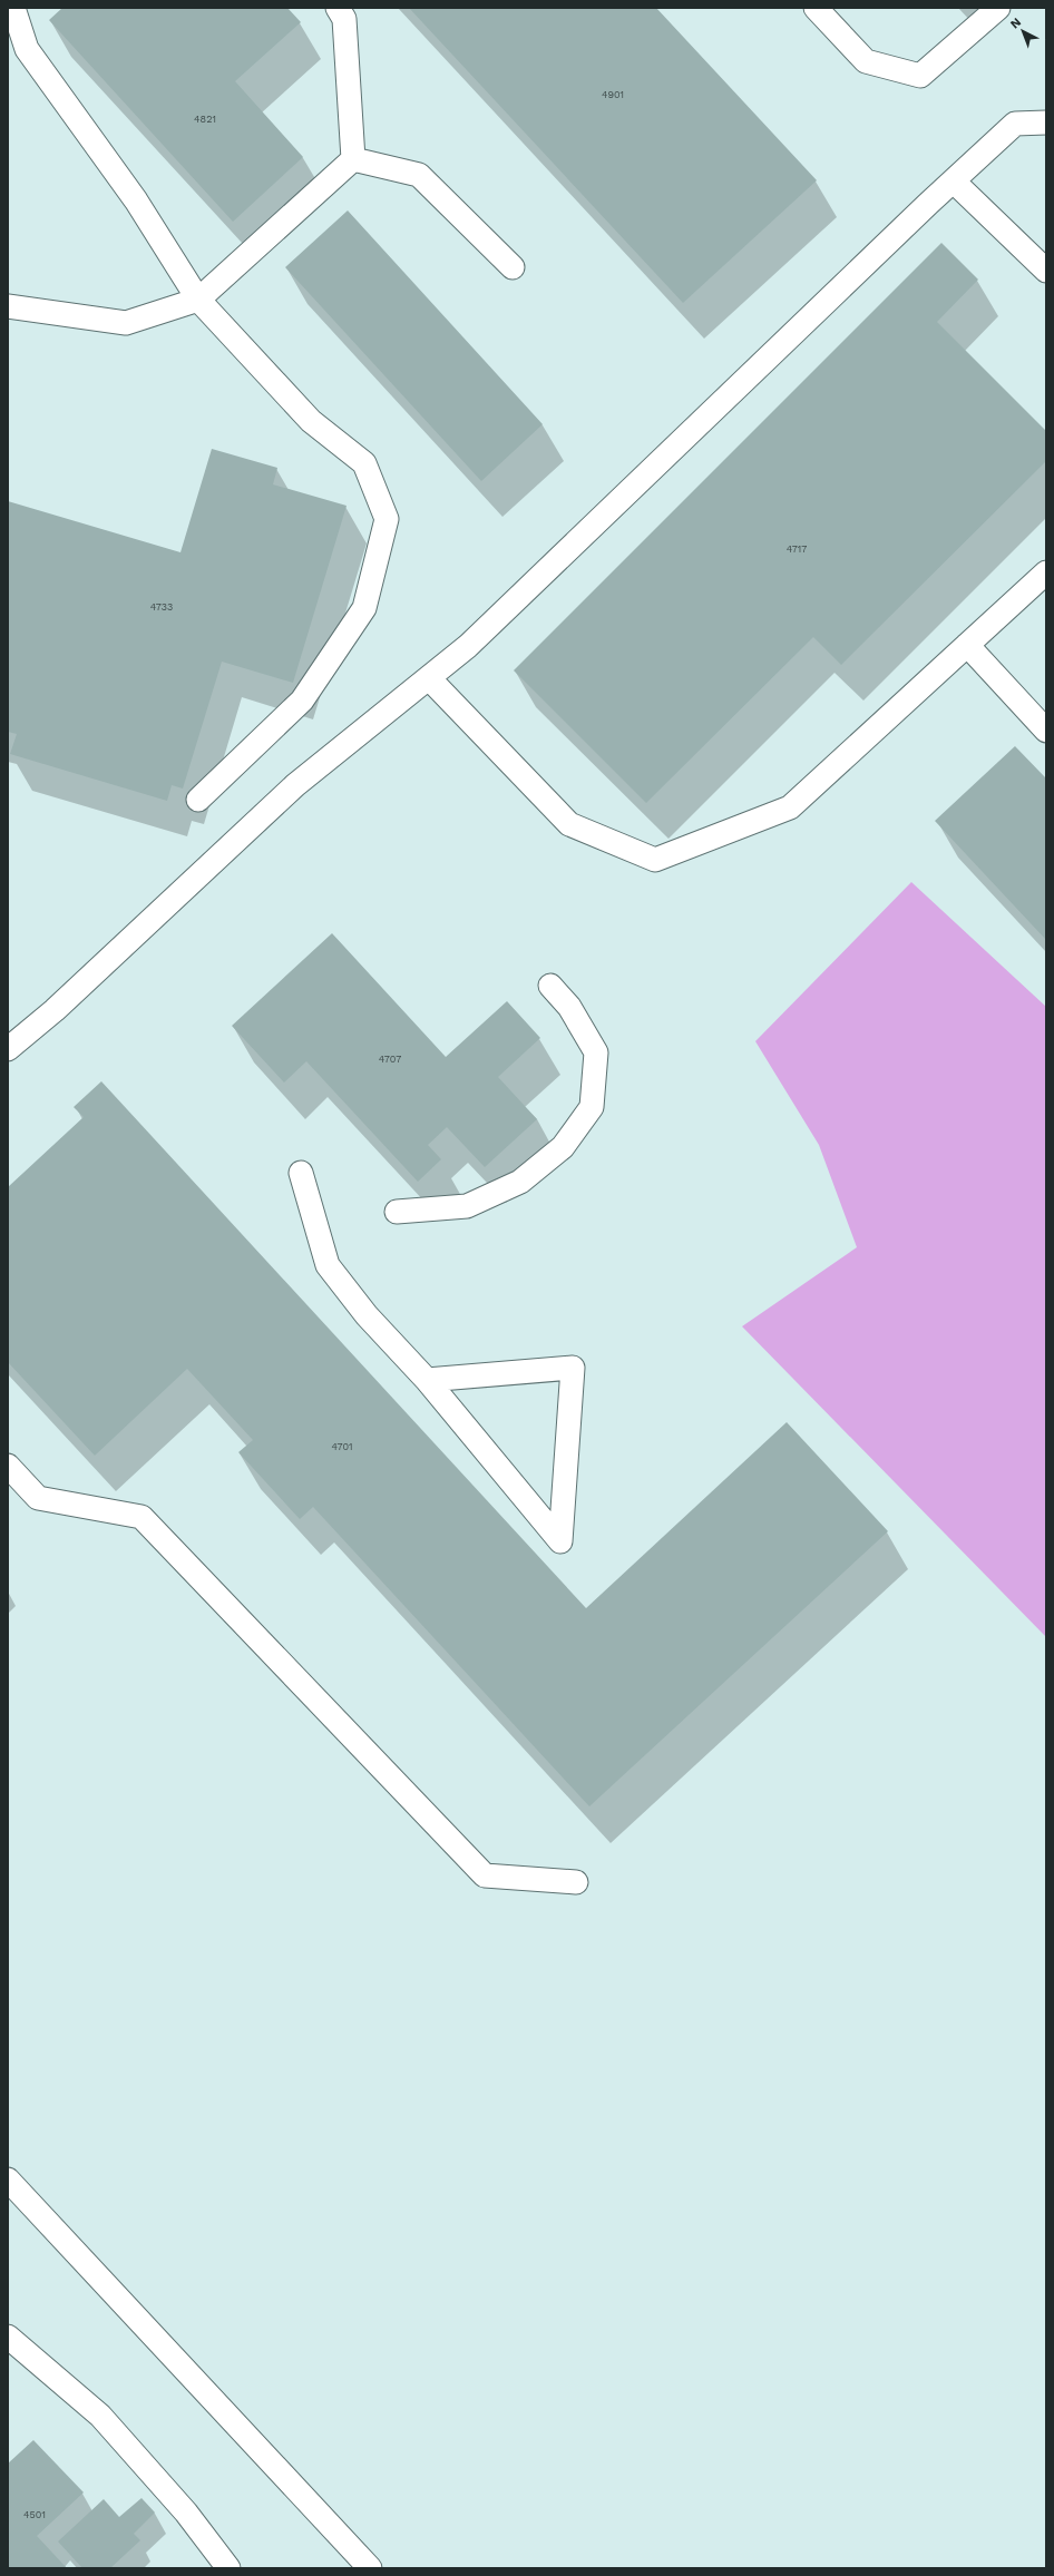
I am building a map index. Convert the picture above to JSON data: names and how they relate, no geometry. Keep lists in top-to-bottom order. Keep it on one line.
{"house_numbers":["4901","4821","4717","4733","4707","4701","4501"],"north":"top left"}
